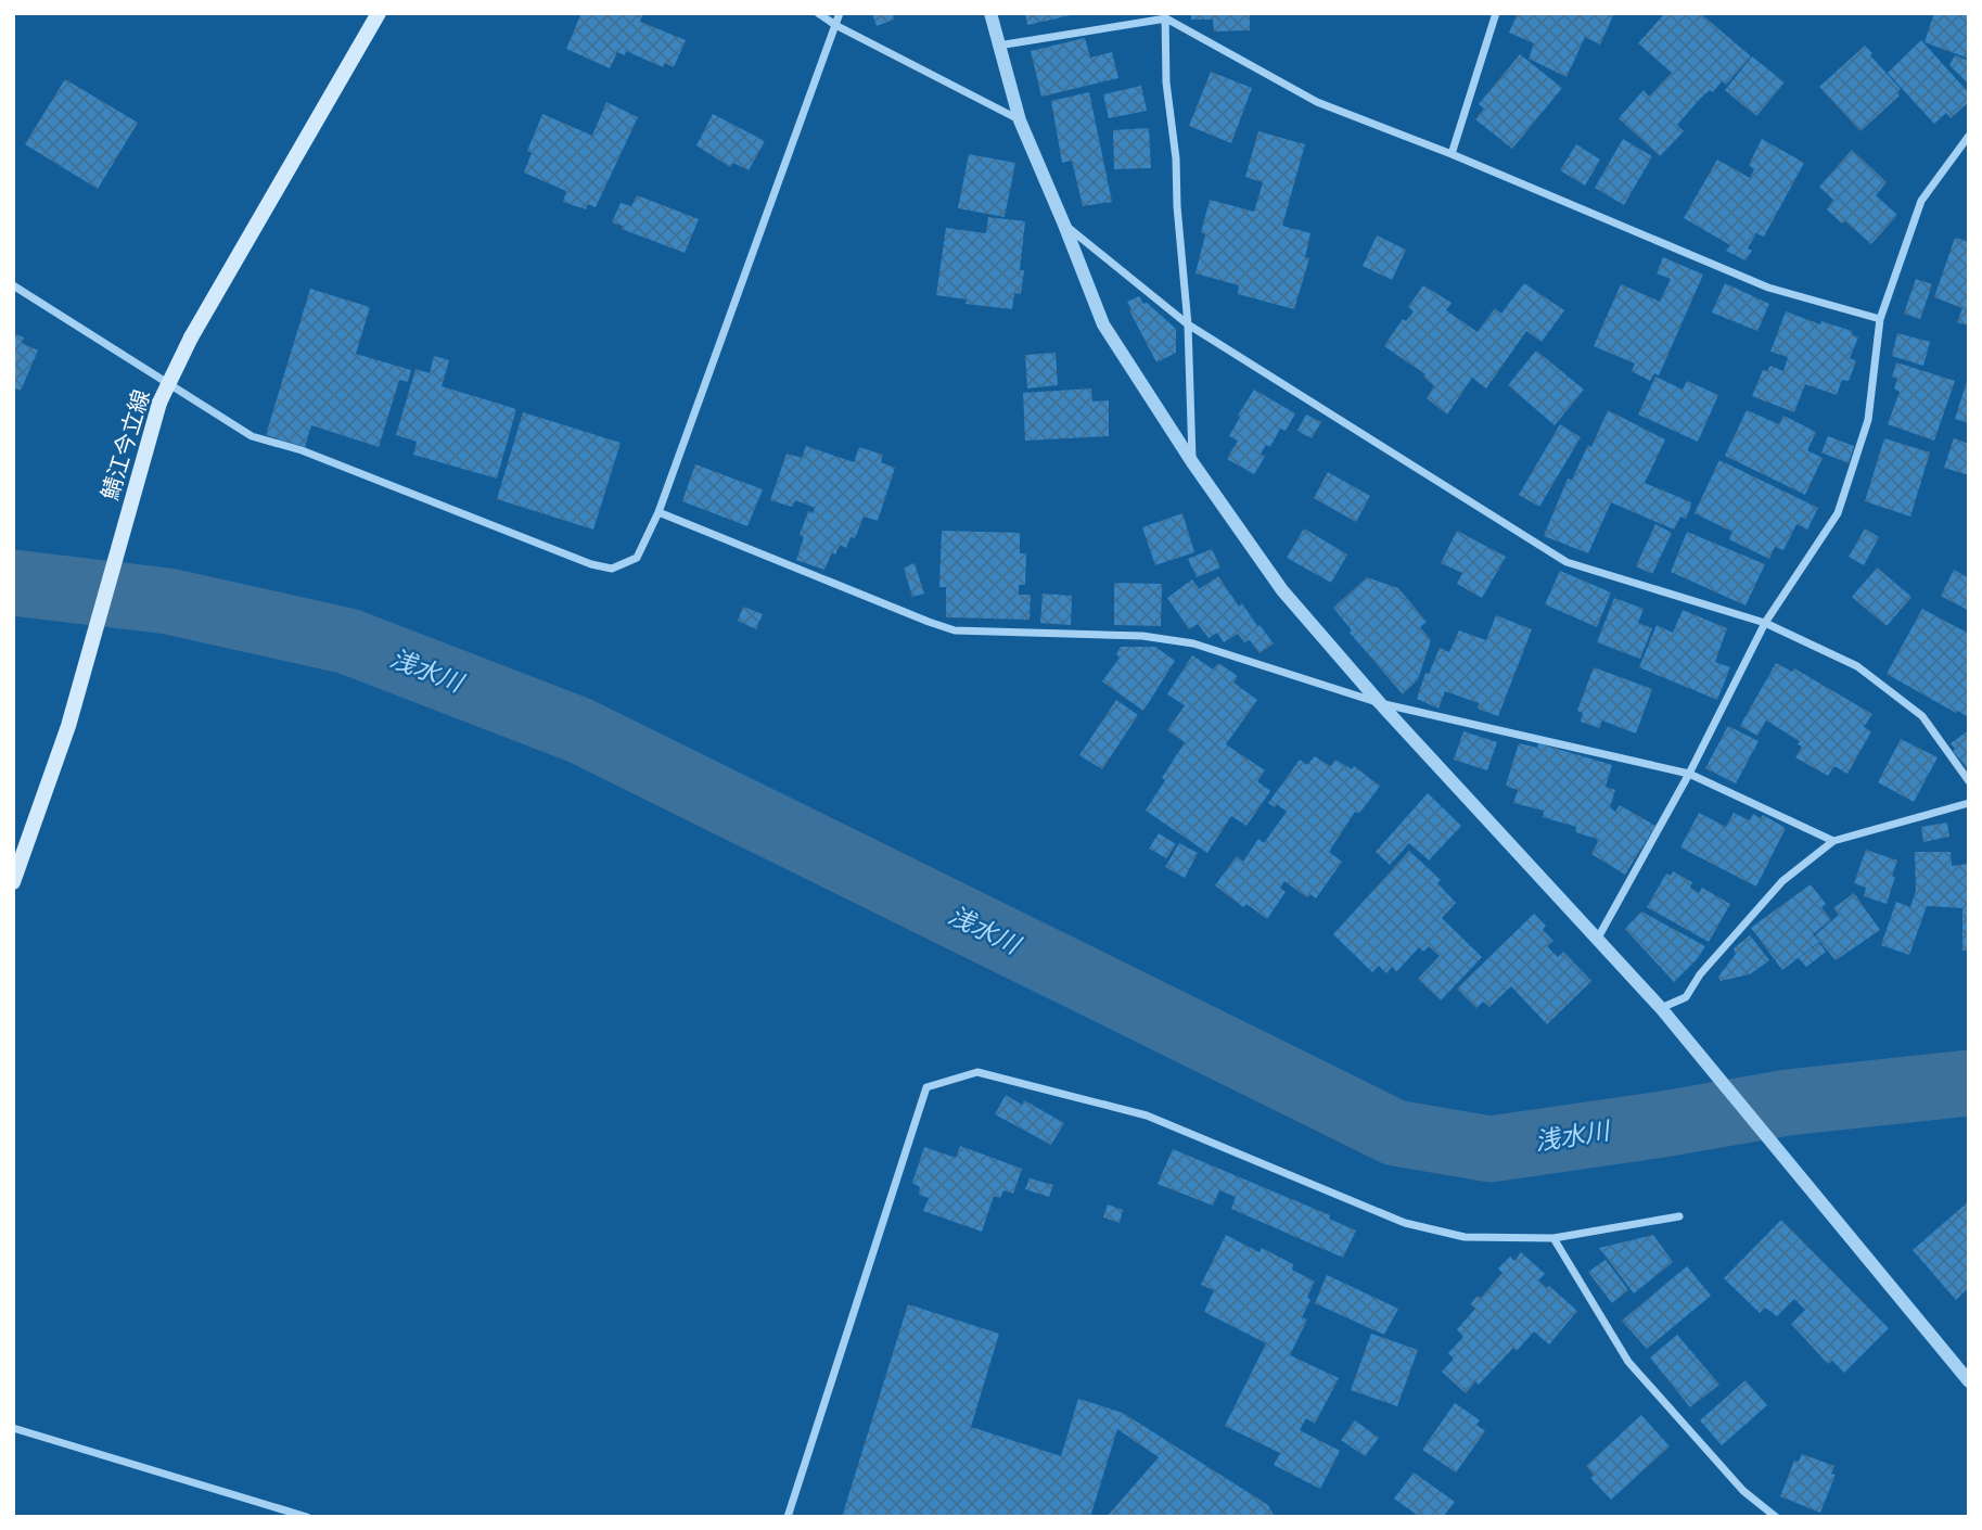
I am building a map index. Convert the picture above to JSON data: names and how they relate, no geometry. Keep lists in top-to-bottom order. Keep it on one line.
{"streets":{"main road":["鯖江今立線"]},"water":["浅水川"]}
